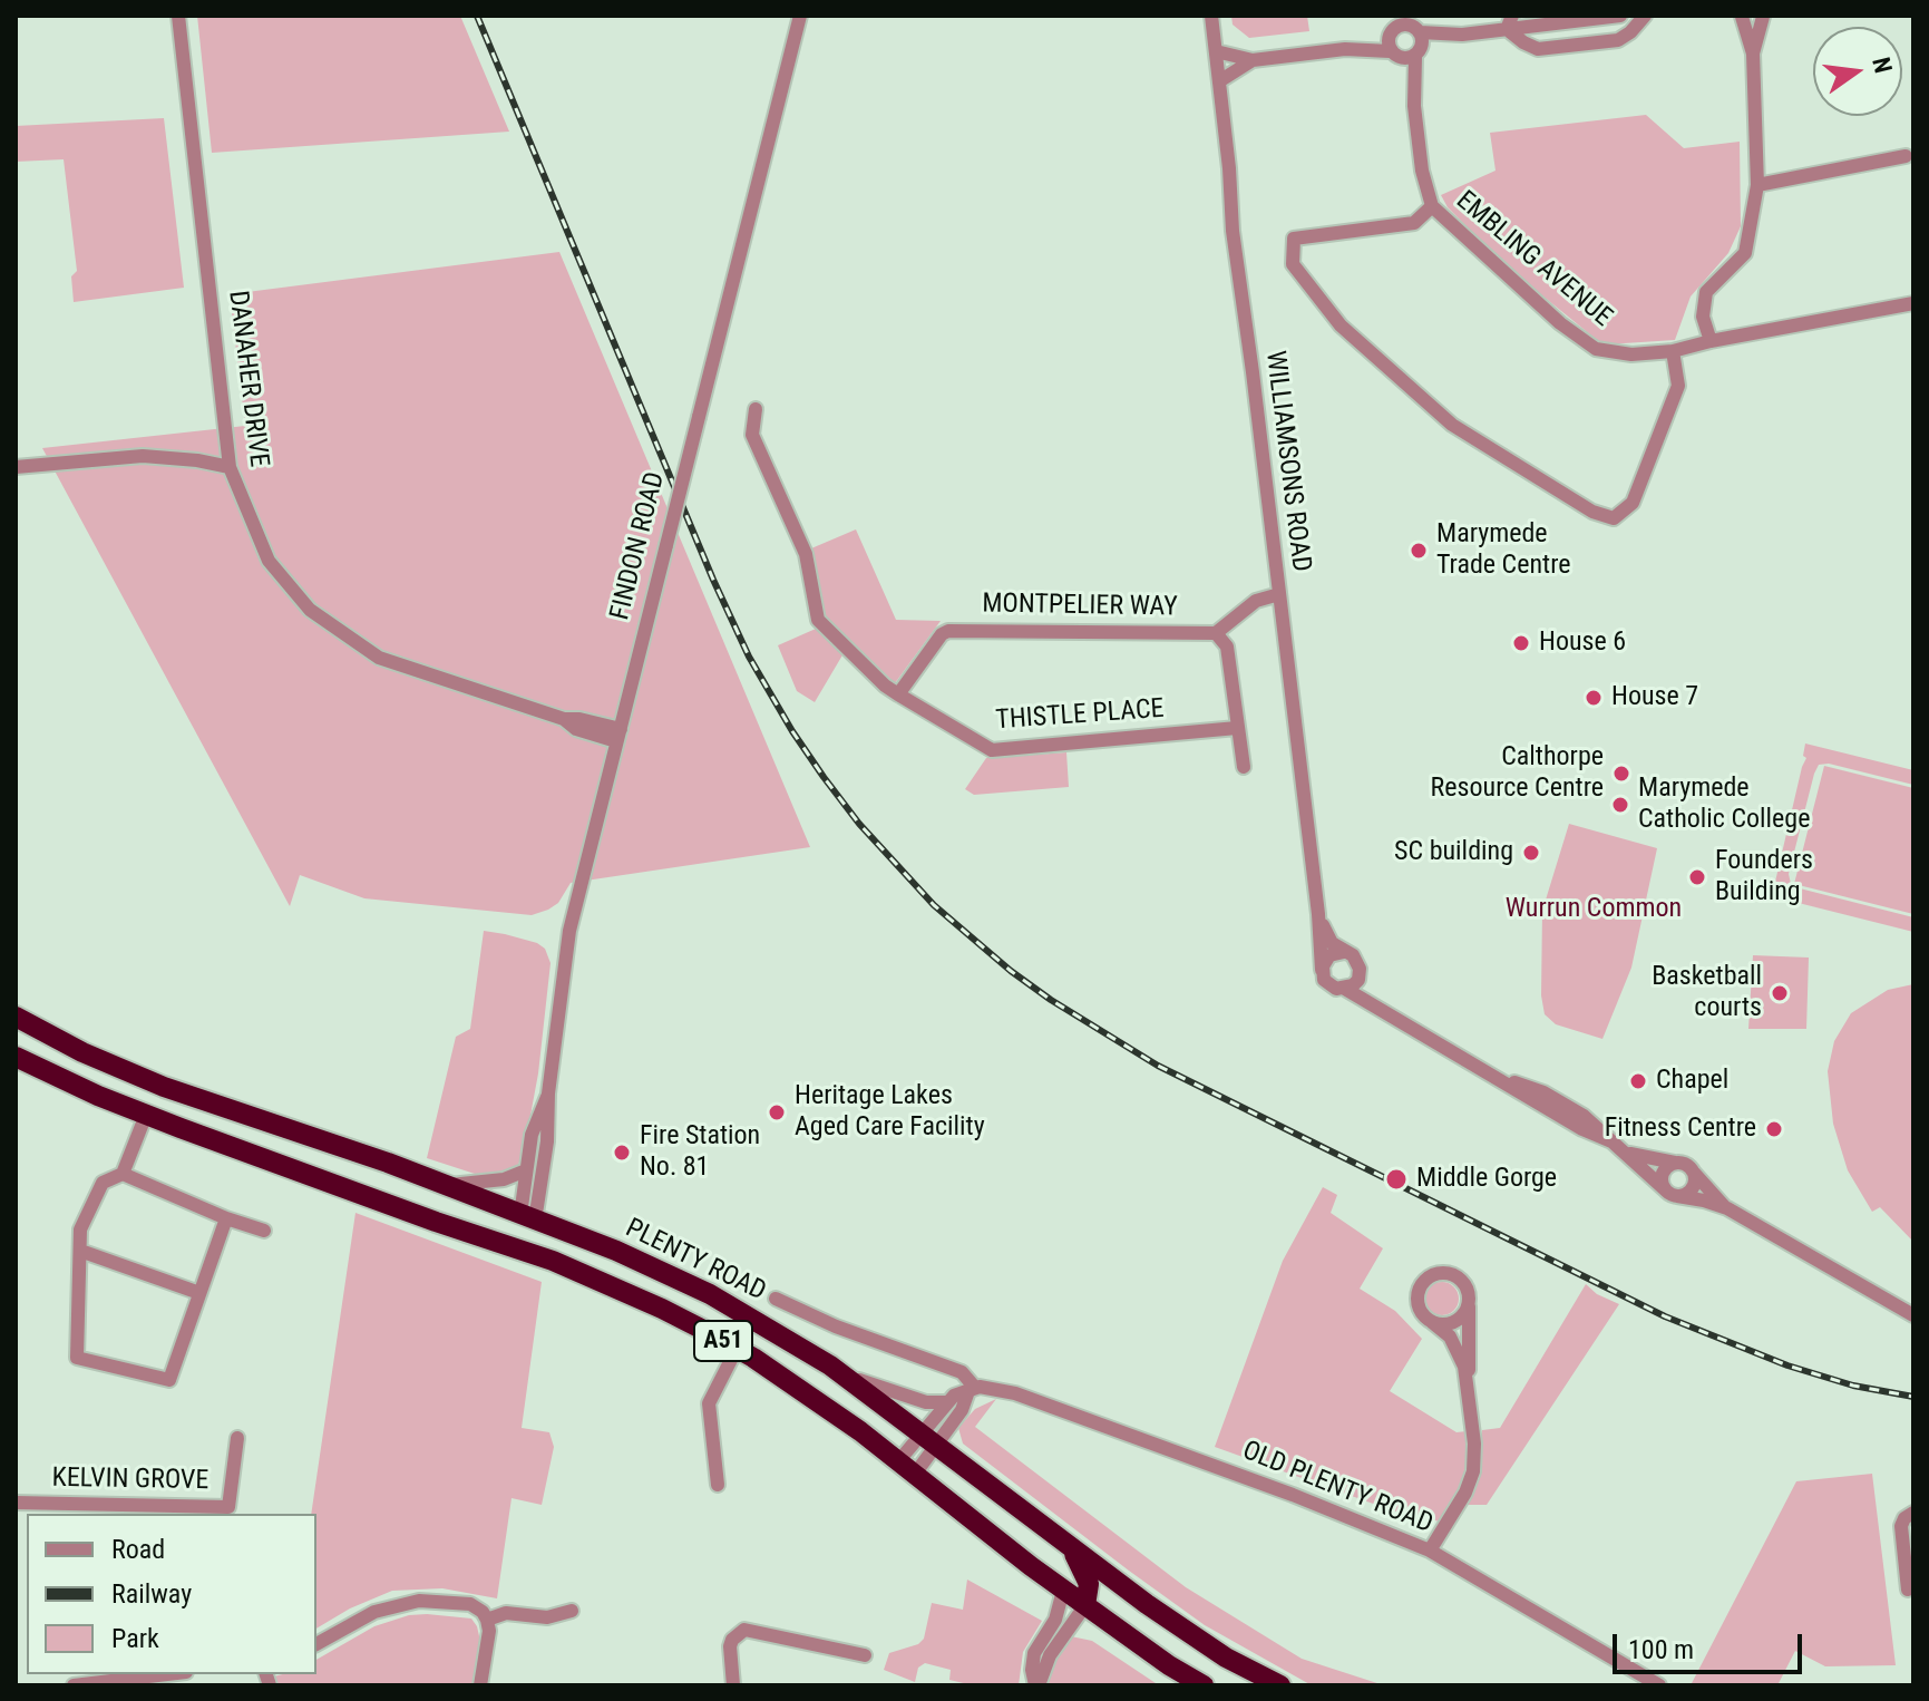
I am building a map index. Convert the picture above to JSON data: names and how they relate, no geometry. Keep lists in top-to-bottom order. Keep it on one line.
{"streets":{"highway":["FINDON ROAD","PLENTY ROAD","A51"],"street":["EMBLING AVENUE","DANAHER DRIVE","WILLIAMSONS ROAD","MONTPELIER WAY","THISTLE PLACE","KELVIN GROVE","OLD PLENTY ROAD"]},"crossings":[["DANAHER DRIVE","FINDON ROAD"],["WILLIAMSONS ROAD","MONTPELIER WAY"],["FINDON ROAD","PLENTY ROAD"],["FINDON ROAD","A51"],["MONTPELIER WAY","THISTLE PLACE"]],"parks":["Wurrun Common"],"places":["Marymede Trade Centre","House 6","House 7","Calthorpe Resource Centre","Marymede Catholic College","SC building","Founders Building","Basketball courts","Chapel","Heritage Lakes Aged Care Facility","Fitness Centre","Fire Station No. 81","Middle Gorge"],"legend":["Road","Railway","Park"],"scale_bar":"100 m","north":"right"}
